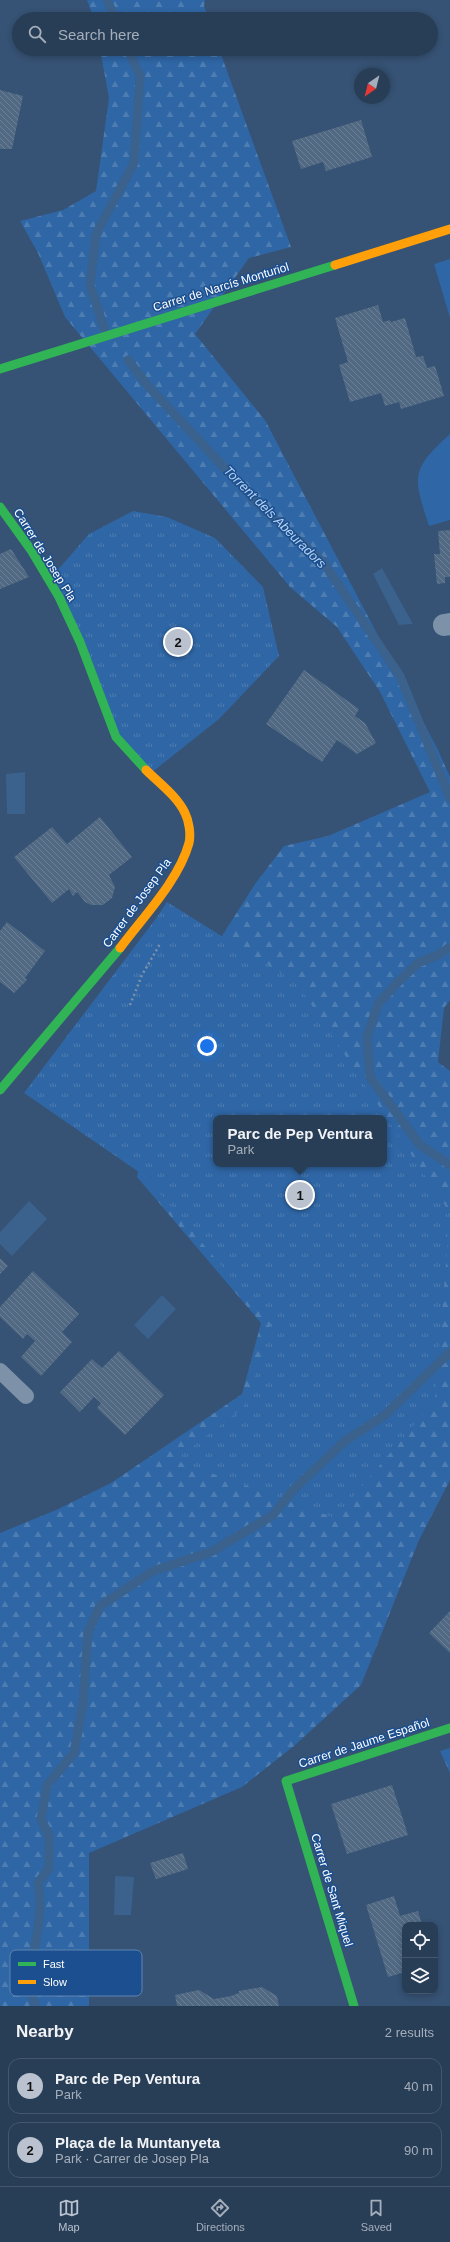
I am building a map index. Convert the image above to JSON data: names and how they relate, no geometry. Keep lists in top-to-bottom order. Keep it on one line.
{"streets":{"street":["Carrer de Narcís Monturiol","Carrer de Josep Pla","Carrer de Jaume Español","Carrer de Sant Miquel"]},"crossings":[["Carrer de Jaume Español","Carrer de Sant Miquel"]],"water":["Torrent dels Abeuradors"],"legend":["Fast","Slow"],"north":"bottom left","page":{"search":"Search here","pins":["2","1"],"popup":["Parc de Pep Ventura","Park"],"heading":["Nearby","2 results"],"list":[{"mark":"1","name":"Parc de Pep Ventura","note":"Park","value":"40 m"},{"mark":"2","name":"Plaça de la Muntanyeta","note":"Park · Carrer de Josep Pla","value":"90 m"}],"nav":["Map","Directions","Saved"]}}
